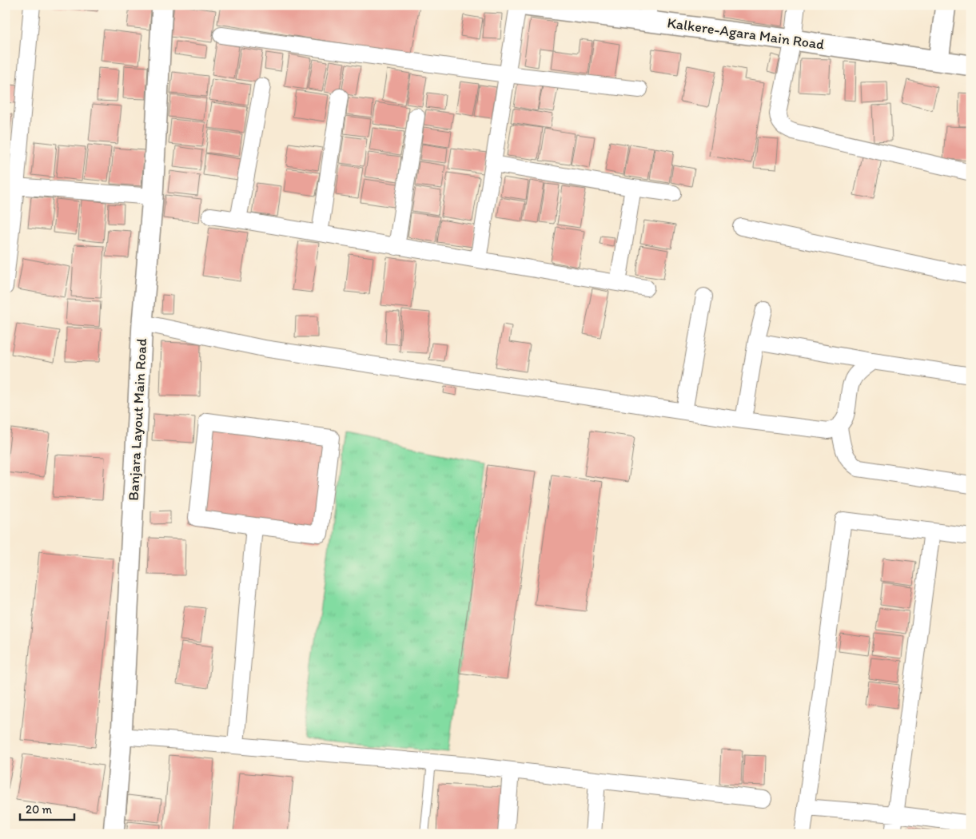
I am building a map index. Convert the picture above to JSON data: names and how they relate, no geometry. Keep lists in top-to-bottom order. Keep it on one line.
{"streets":{"street":["Kalkere-Agara Main Road","Banjara Layout Main Road"]},"scale_bar":"20 m"}
